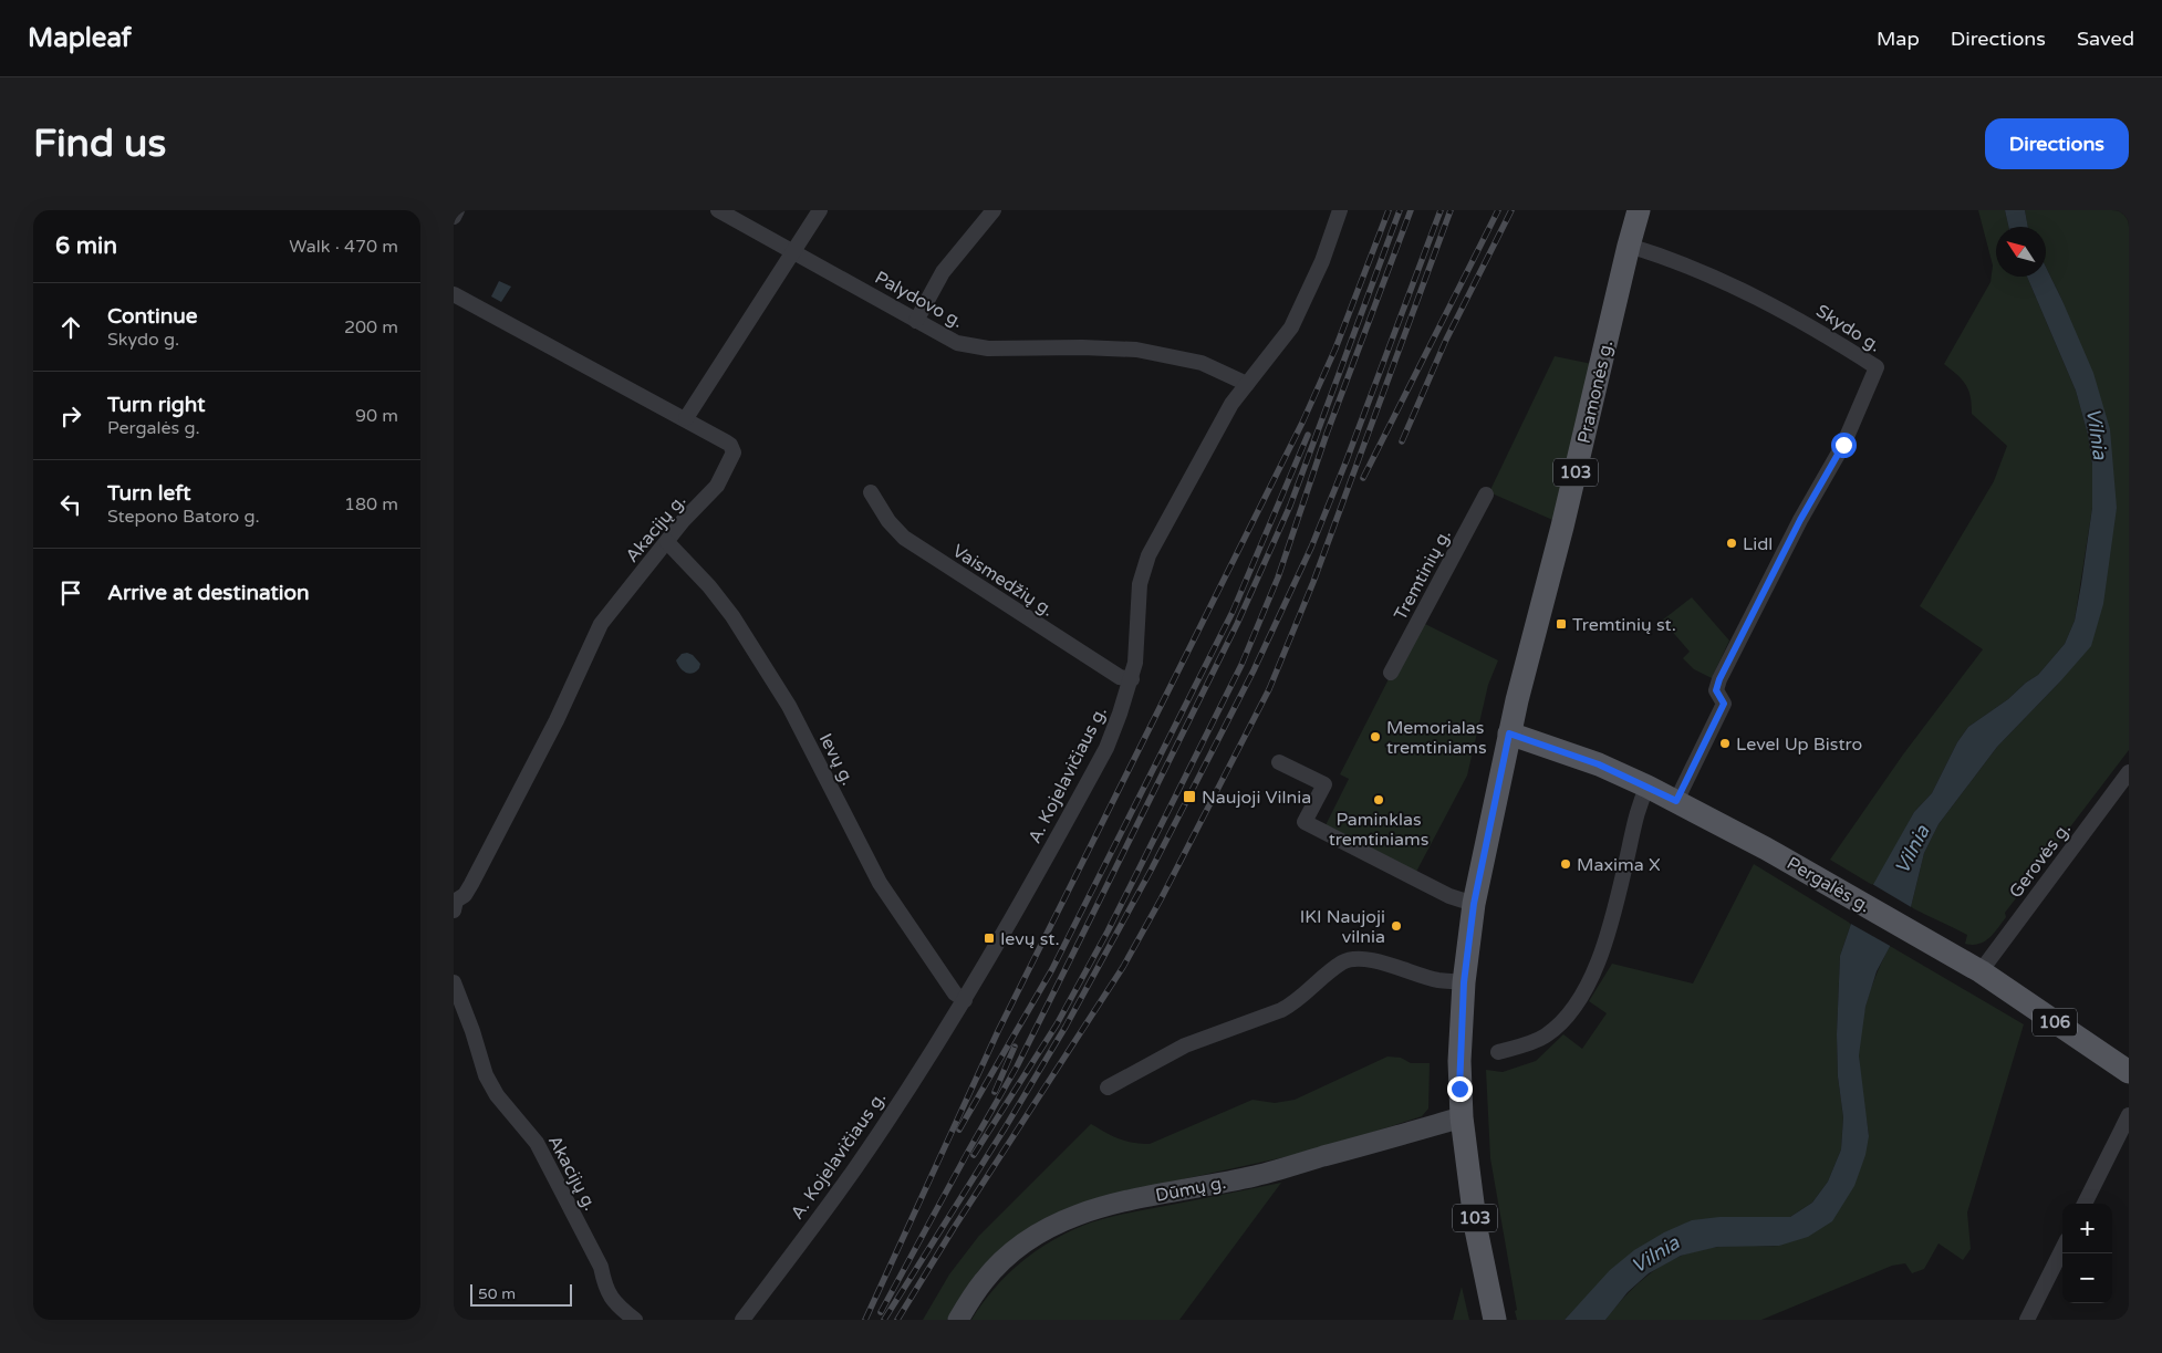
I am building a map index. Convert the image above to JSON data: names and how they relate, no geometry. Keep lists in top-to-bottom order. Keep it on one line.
{"streets":{"main road":["Pramonės g.","103","Pergalės g.","106","Dūmų g."],"street":["Palydovo g.","Skydo g.","Akacijų g.","Tremtinių g.","Vaismedžių g.","Ievų g.","A. Kojelavičiaus g.","Gerovės g."]},"crossings":[["Palydovo g.","A. Kojelavičiaus g."],["Skydo g.","Pramonės g."],["Skydo g.","Pergalės g."],["Pramonės g.","103"],["Pramonės g.","Pergalės g."],["103","Pergalės g."],["103","Dūmų g."],["Akacijų g.","Ievų g."],["Vaismedžių g.","A. Kojelavičiaus g."],["Ievų g.","A. Kojelavičiaus g."],["Gerovės g.","Pergalės g."]],"water":["Vilnia"],"places":{"other":["Lidl","Memorialas tremtiniams","Level Up Bistro","Paminklas tremtiniams","Maxima X","IKI Naujoji vilnia"],"transit":["Tremtinių st.","Naujoji Vilnia","Ievų st."]},"scale_bar":"50 m","north":"top left","page":{"header":"Mapleaf","nav":["Map","Directions","Saved"],"buttons":"Directions","title":"Find us","heading":["6 min","Walk · 470 m"],"list":[["Continue","Skydo g.","200 m"],["Turn right","Pergalės g.","90 m"],["Turn left","Stepono Batoro g.","180 m"],"Arrive at destination"],"map_buttons":["+","−"],"scale":"50 m"}}
